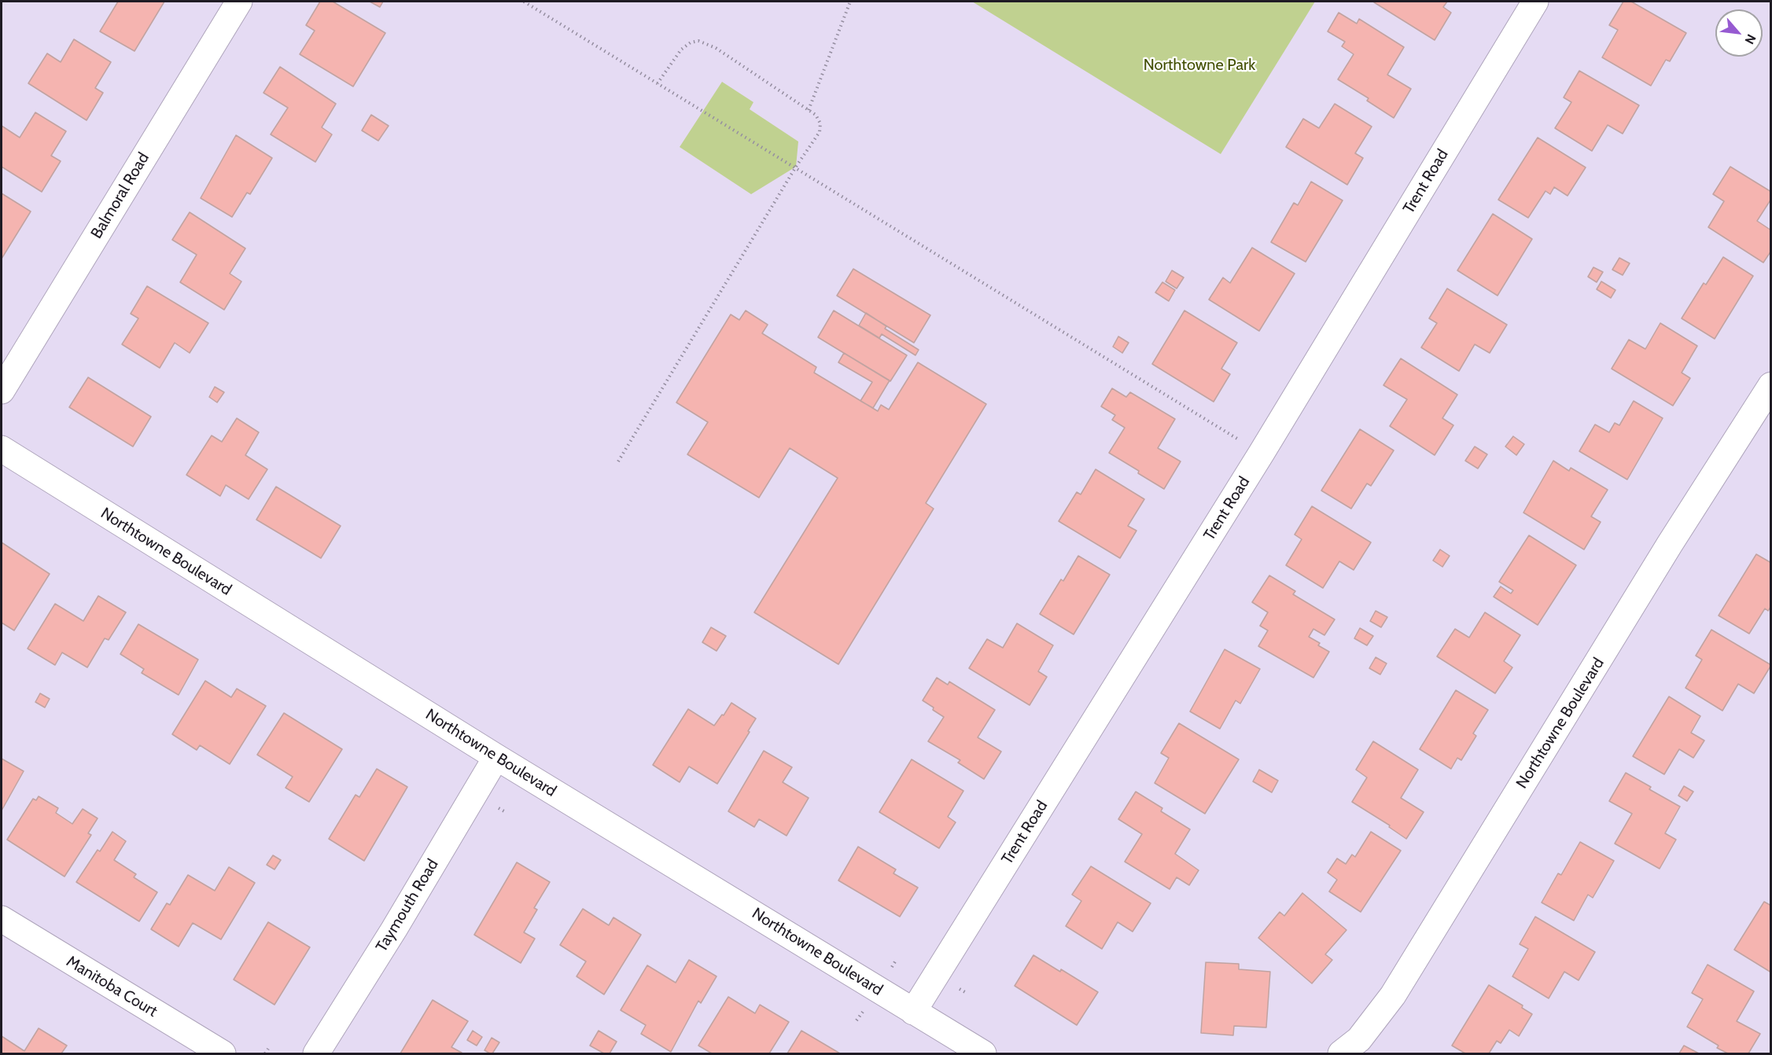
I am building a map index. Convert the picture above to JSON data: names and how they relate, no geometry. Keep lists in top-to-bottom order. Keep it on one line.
{"streets":{"street":["Trent Road","Balmoral Road","Northtowne Boulevard","Taymouth Road","Manitoba Court"]},"crossings":[["Trent Road","Northtowne Boulevard"],["Northtowne Boulevard","Taymouth Road"]],"parks":["Northtowne Park"],"north":"bottom right"}
